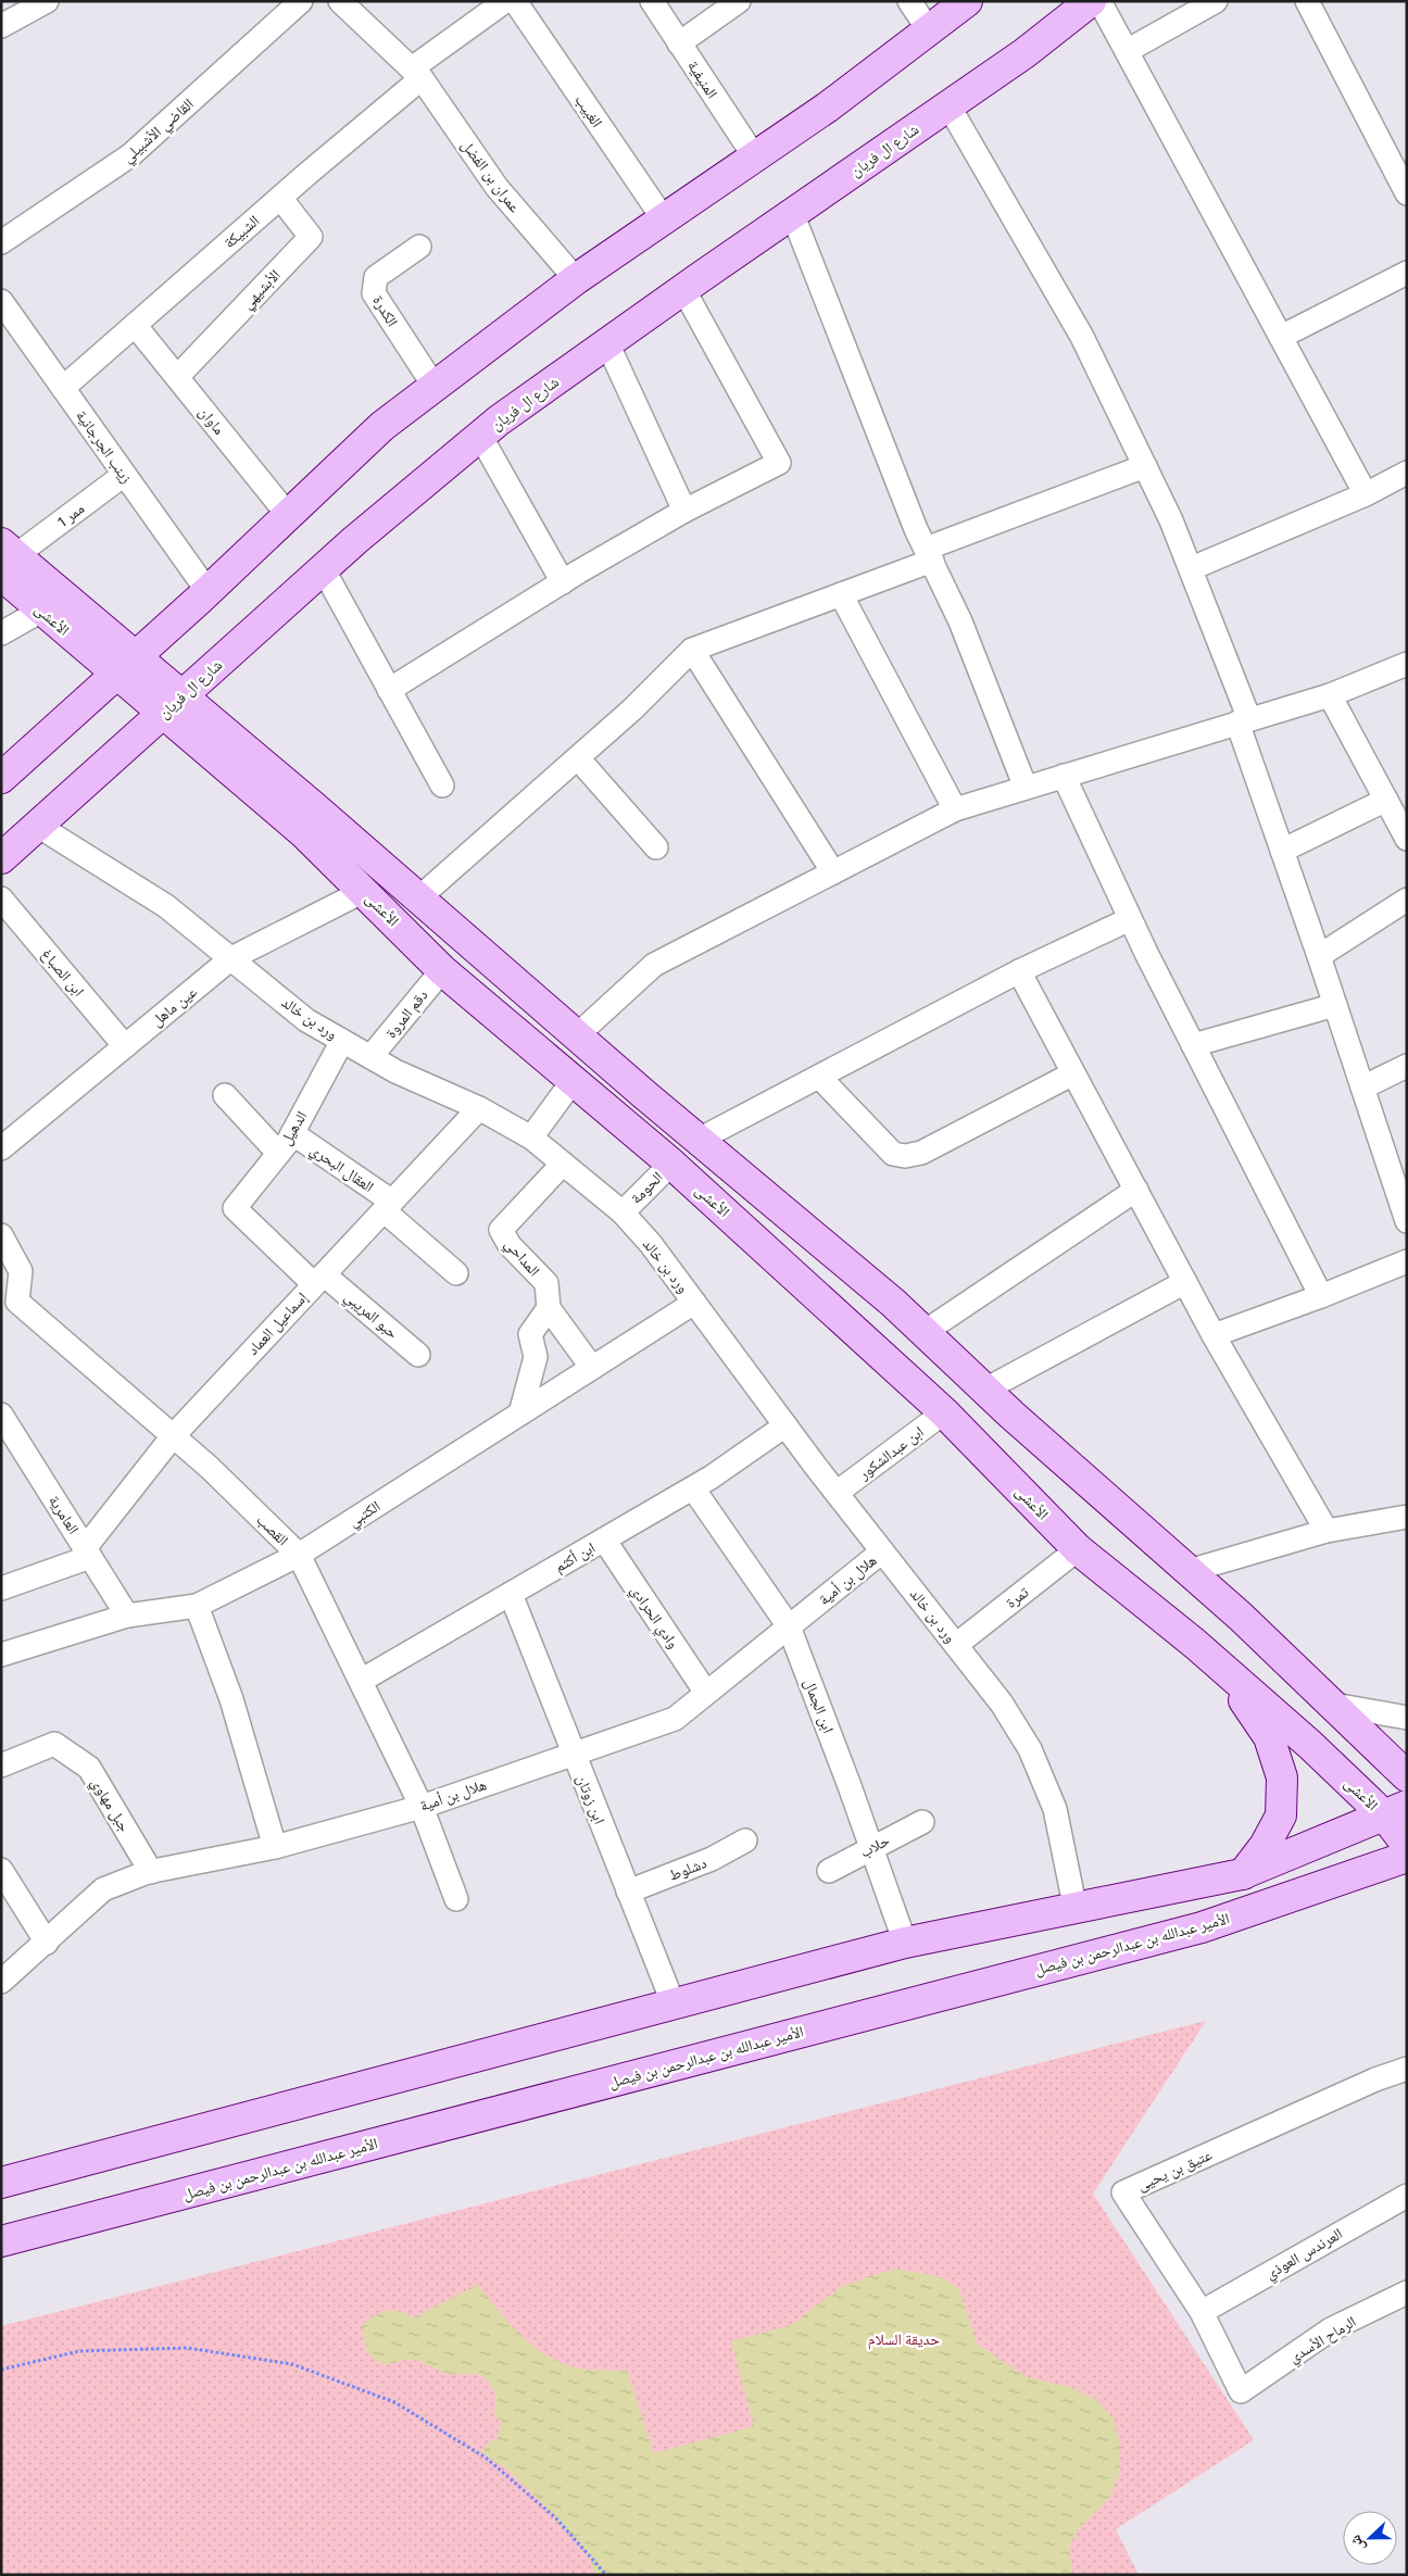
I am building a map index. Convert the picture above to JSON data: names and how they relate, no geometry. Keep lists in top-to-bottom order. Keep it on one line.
{"streets":{"main road":["شارع ال فريان","الأعشى","الأمير عبدالله بن عبدالرحمن بن فيصل"],"street":["المنيفية","الغبيب","القاضي الأشبيلي","عمران بن الفضل","الشبيكة","الأبشيهي","الكدرة","ماوان","زينب الجرجانية","ممر 1","ابن الصباغ","عين ماهل","دقم المروة","ورد بن خالد","الدهيل","العقال البحري","الحومة","المداحي","حبو المريبي","إسماعيل العماد","ابن عبدالشكور","الكتبي","العامرية","القصب","ابن أكثم","هلال بن أمية","تمرة","وادي الحرادي","ابن الجمال","ابن زوتان","جبل مهاوي","حلاب","دشلوط","عتيق بن يحيى","العرندس العوذي","الرماح الأسدي"]},"crossings":[["شارع ال فريان","الأعشى"],["شارع ال فريان","ورد بن خالد"],["عمران بن الفضل","الشبيكة"],["الشبيكة","الأبشيهي"],["الشبيكة","ماوان"],["الشبيكة","زينب الجرجانية"],["الأبشيهي","ماوان"],["زينب الجرجانية","ممر 1"],["ممر 1","الأعشى"],["الأعشى","عين ماهل"],["الأعشى","دقم المروة"],["الأعشى","الحومة"],["الأعشى","ابن عبدالشكور"],["الأعشى","تمرة"],["ابن الصباغ","عين ماهل"],["عين ماهل","ورد بن خالد"],["دقم المروة","ورد بن خالد"],["ورد بن خالد","الدهيل"],["ورد بن خالد","الحومة"],["ورد بن خالد","المداحي"],["ورد بن خالد","إسماعيل العماد"],["ورد بن خالد","ابن عبدالشكور"],["ورد بن خالد","الكتبي"],["ورد بن خالد","ابن أكثم"],["ورد بن خالد","هلال بن أمية"],["ورد بن خالد","تمرة"],["الدهيل","العقال البحري"],["الدهيل","حبو المريبي"],["العقال البحري","إسماعيل العماد"],["المداحي","الكتبي"],["حبو المريبي","إسماعيل العماد"],["إسماعيل العماد","العامرية"],["إسماعيل العماد","القصب"],["الكتبي","العامرية"],["الكتبي","القصب"],["القصب","ابن أكثم"],["القصب","هلال بن أمية"],["ابن أكثم","وادي الحرادي"],["ابن أكثم","ابن الجمال"],["ابن أكثم","ابن زوتان"],["هلال بن أمية","وادي الحرادي"],["هلال بن أمية","ابن الجمال"],["هلال بن أمية","ابن زوتان"],["هلال بن أمية","جبل مهاوي"],["ابن الجمال","حلاب"],["ابن زوتان","دشلوط"],["عتيق بن يحيى","العرندس العوذي"],["عتيق بن يحيى","الرماح الأسدي"]],"parks":["حديقة السلام"],"north":"left"}
